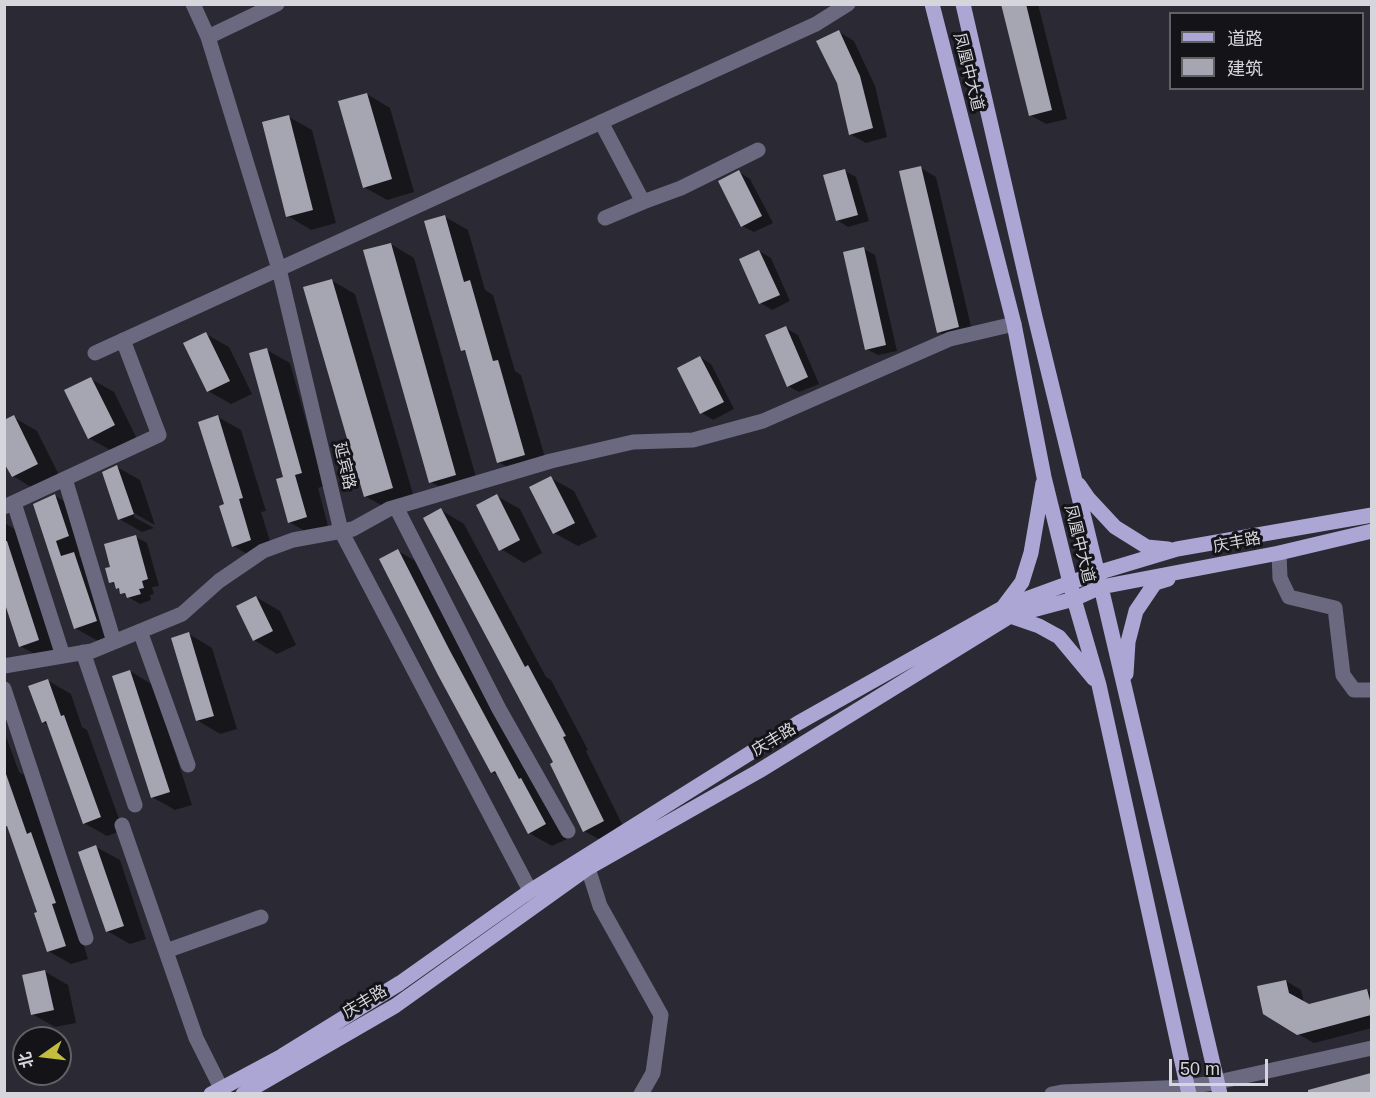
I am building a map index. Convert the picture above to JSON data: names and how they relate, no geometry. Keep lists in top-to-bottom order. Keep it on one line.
{"streets":{"main road":["凤凰中大道","庆丰路"],"street":["延宾路"]},"crossings":[["凤凰中大道","庆丰路"],["延宾路","庆丰路"]],"legend":["道路","建筑"],"scale_bar":"50 m","north":"left"}
